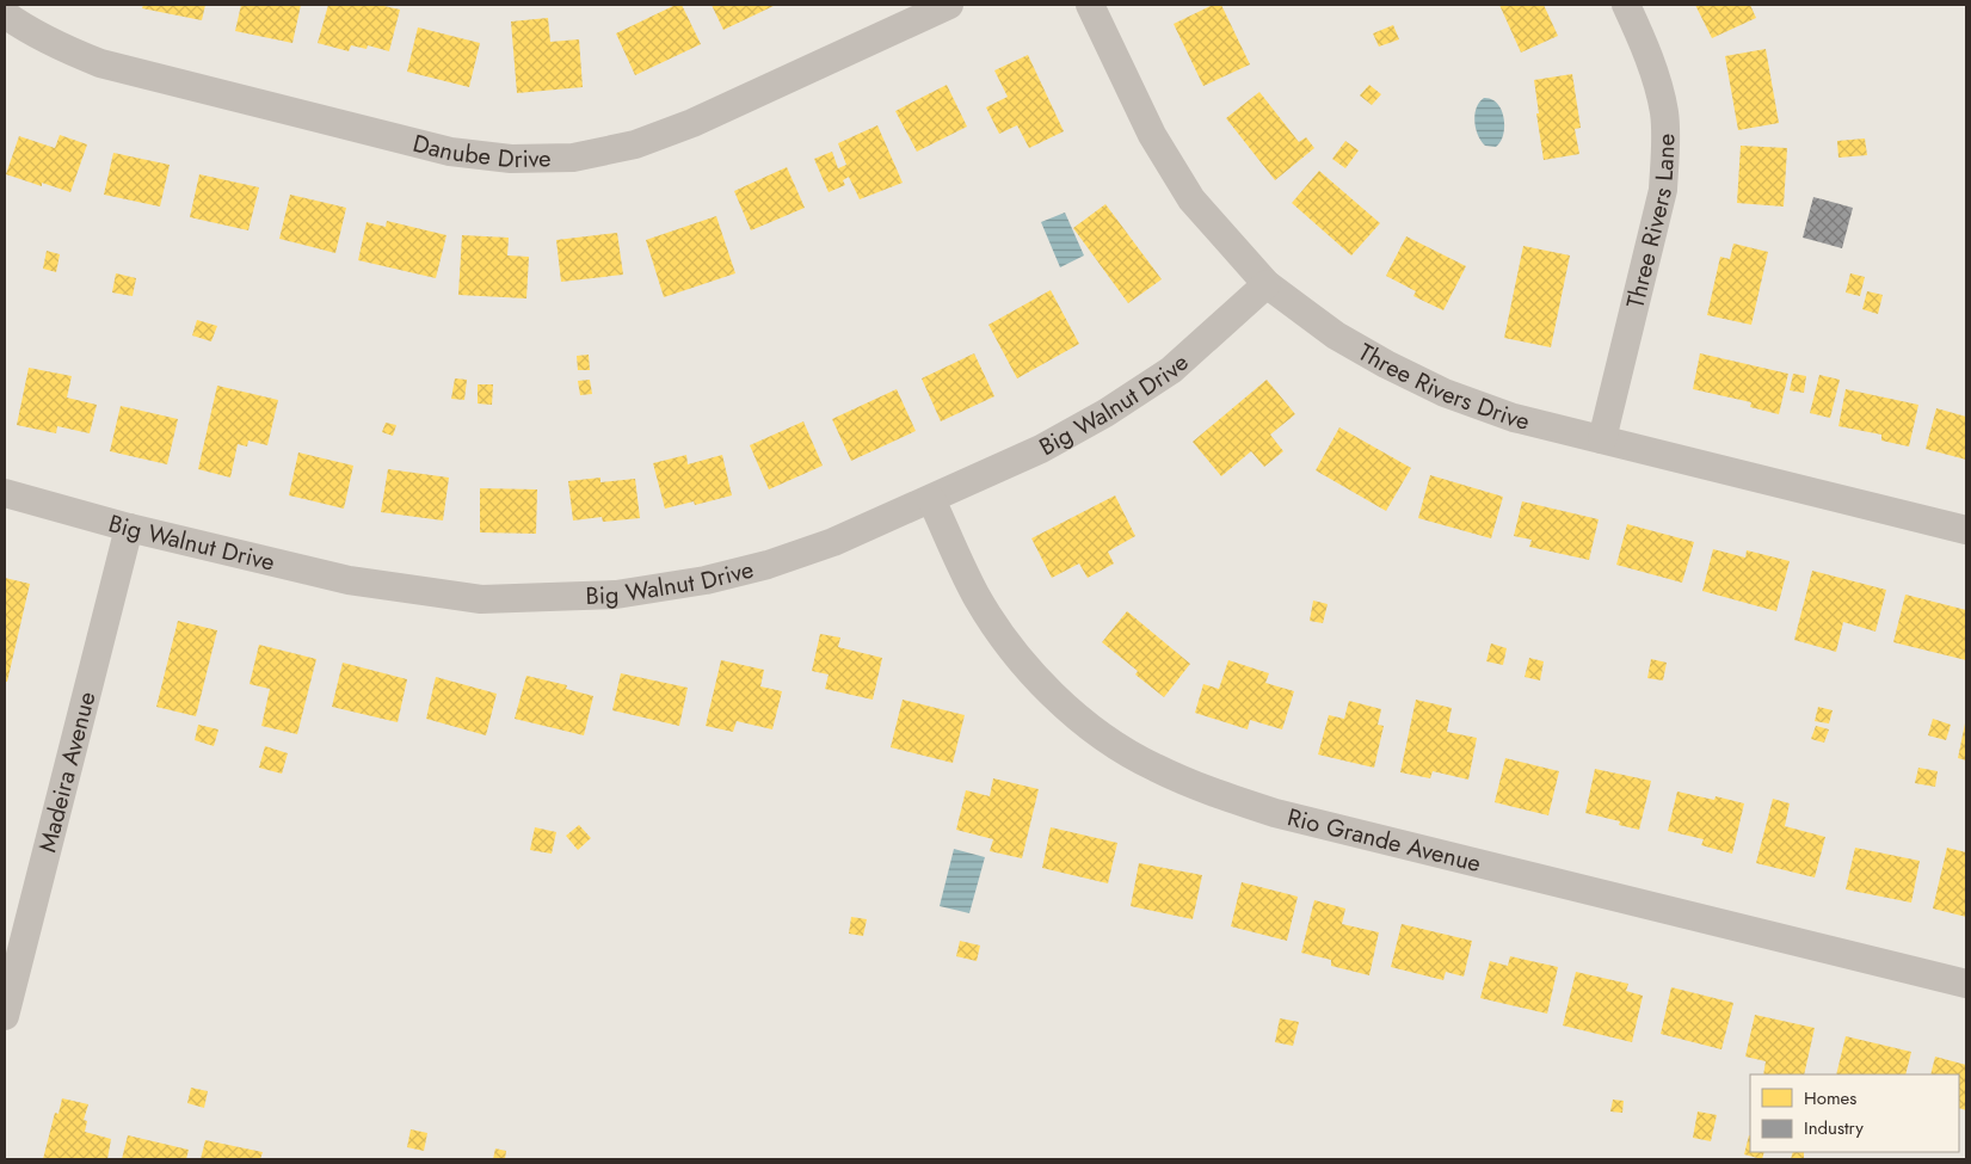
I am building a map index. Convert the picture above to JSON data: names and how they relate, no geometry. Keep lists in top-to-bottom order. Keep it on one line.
{"streets":{"street":["Danube Drive","Three Rivers Lane","Three Rivers Drive","Big Walnut Drive","Madeira Avenue","Rio Grande Avenue"]},"crossings":[["Three Rivers Lane","Three Rivers Drive"],["Three Rivers Drive","Big Walnut Drive"],["Big Walnut Drive","Madeira Avenue"],["Big Walnut Drive","Rio Grande Avenue"]],"legend":["Homes","Industry"]}
